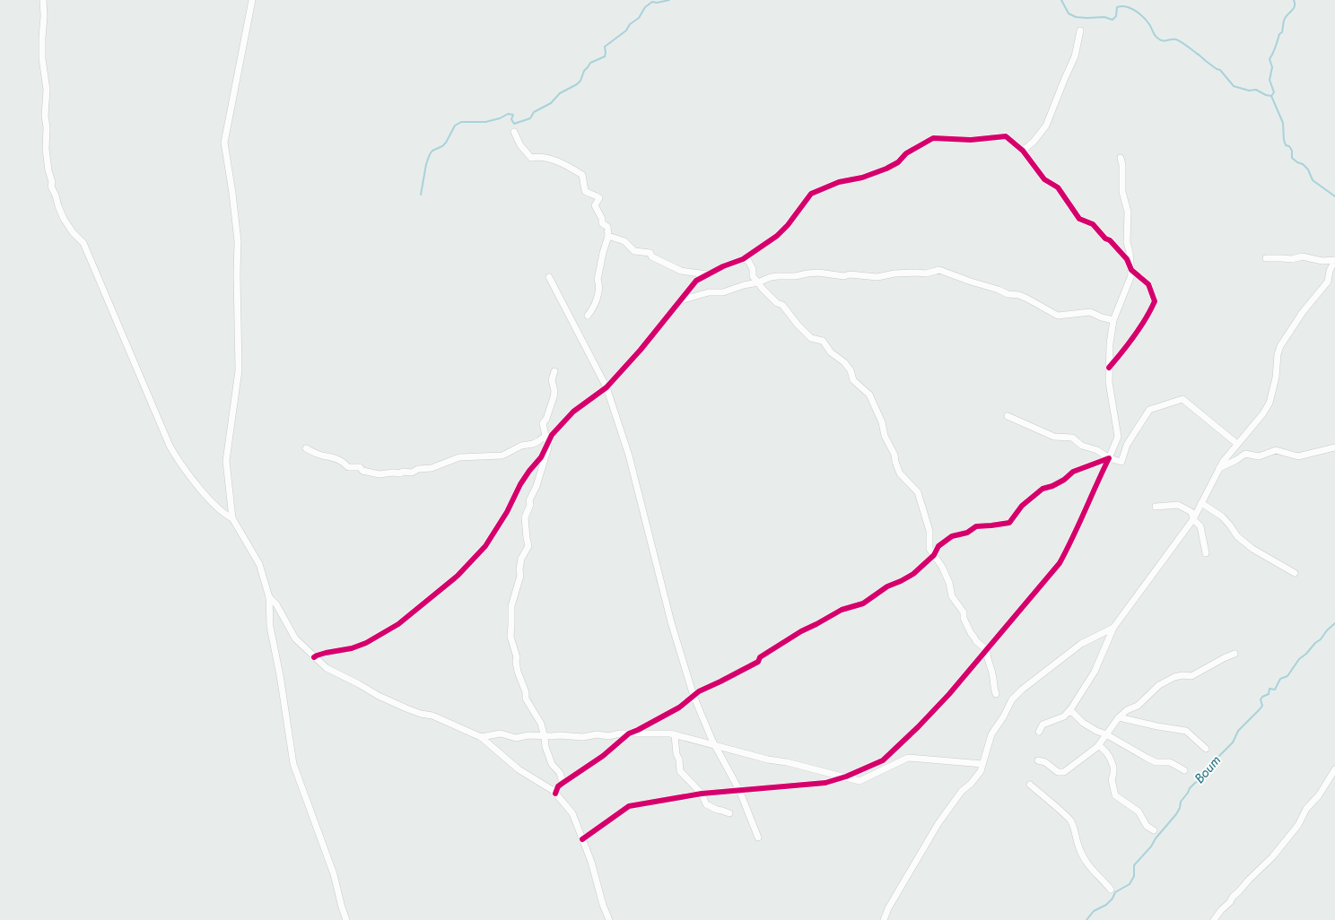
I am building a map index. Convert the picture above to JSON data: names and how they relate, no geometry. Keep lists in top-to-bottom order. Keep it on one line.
{"water":["Boum"]}
